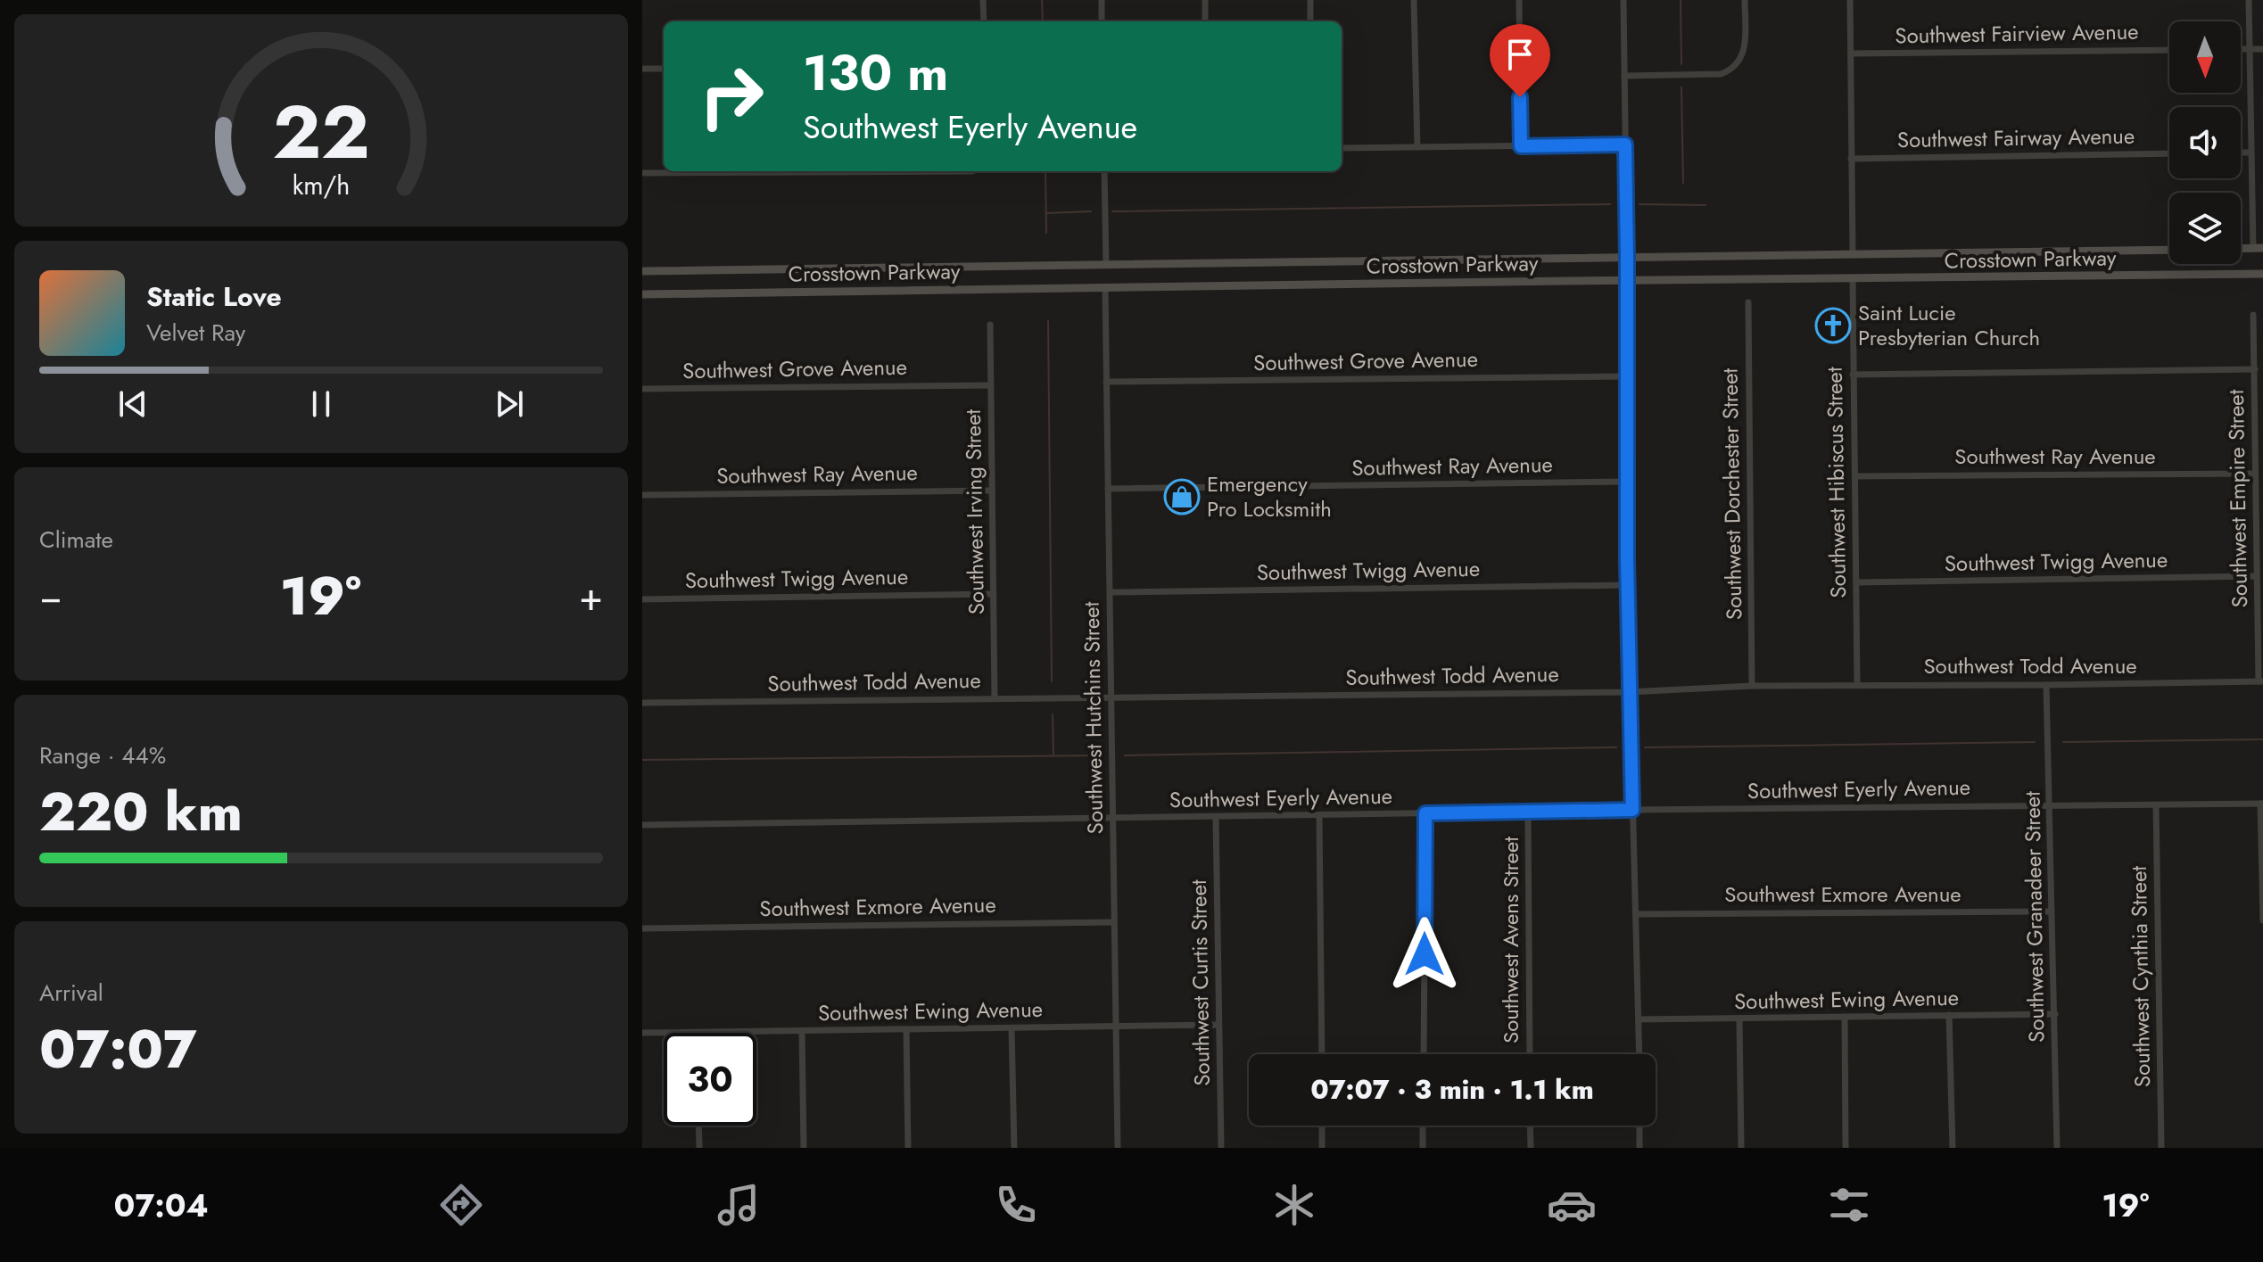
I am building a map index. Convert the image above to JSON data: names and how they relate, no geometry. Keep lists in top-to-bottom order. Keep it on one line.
{"streets":{"main road":["Crosstown Parkway"],"street":["Southwest Fairview Avenue","Southwest Fairway Avenue","Southwest Grove Avenue","Southwest Ray Avenue","Southwest Hibiscus Street","Southwest Dorchester Street","Southwest Empire Street","Southwest Irving Street","Southwest Twigg Avenue","Southwest Todd Avenue","Southwest Hutchins Street","Southwest Eyerly Avenue","Southwest Exmore Avenue","Southwest Granadeer Street","Southwest Avens Street","Southwest Cynthia Street","Southwest Curtis Street","Southwest Ewing Avenue"]},"crossings":[["Crosstown Parkway","Southwest Hibiscus Street"],["Crosstown Parkway","Southwest Hutchins Street"],["Southwest Grove Avenue","Southwest Irving Street"],["Southwest Grove Avenue","Southwest Hutchins Street"],["Southwest Ray Avenue","Southwest Hibiscus Street"],["Southwest Ray Avenue","Southwest Empire Street"],["Southwest Ray Avenue","Southwest Irving Street"],["Southwest Ray Avenue","Southwest Hutchins Street"],["Southwest Hibiscus Street","Southwest Twigg Avenue"],["Southwest Hibiscus Street","Southwest Todd Avenue"],["Southwest Dorchester Street","Southwest Todd Avenue"],["Southwest Empire Street","Southwest Twigg Avenue"],["Southwest Empire Street","Southwest Todd Avenue"],["Southwest Irving Street","Southwest Twigg Avenue"],["Southwest Irving Street","Southwest Todd Avenue"],["Southwest Twigg Avenue","Southwest Hutchins Street"],["Southwest Todd Avenue","Southwest Hutchins Street"],["Southwest Todd Avenue","Southwest Granadeer Street"],["Southwest Hutchins Street","Southwest Eyerly Avenue"],["Southwest Hutchins Street","Southwest Exmore Avenue"],["Southwest Hutchins Street","Southwest Ewing Avenue"],["Southwest Eyerly Avenue","Southwest Granadeer Street"],["Southwest Eyerly Avenue","Southwest Avens Street"],["Southwest Eyerly Avenue","Southwest Cynthia Street"],["Southwest Eyerly Avenue","Southwest Curtis Street"],["Southwest Exmore Avenue","Southwest Granadeer Street"],["Southwest Granadeer Street","Southwest Ewing Avenue"],["Southwest Curtis Street","Southwest Ewing Avenue"]],"places":{"church":["Saint Lucie Presbyterian Church"],"shop":["Emergency Pro Locksmith"]},"north":"bottom","page":{"turn":["130 m","Southwest Eyerly Avenue"],"song":["Static Love","Velvet Ray"],"tile":["Climate",["Range · 44%","220 km"],["Arrival","07:07"]],"heat":["−","19°","+"],"limit":"30","trip":"07:07 · 3 min · 1.1 km","tabs":["07:04","19°"],"gauge":["22","km/h"]}}
